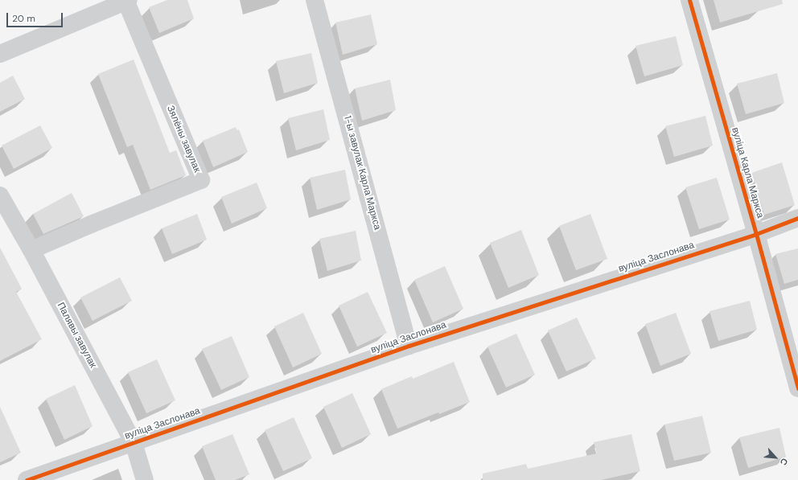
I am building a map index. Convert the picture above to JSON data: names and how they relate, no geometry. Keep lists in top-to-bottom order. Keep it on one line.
{"streets":{"street":["Зялёны завулак","1-ы завулак Карла Маркса","вуліца Карла Маркса","вуліца Заслонава","Палявы завулак"]},"crossings":[["Зялёны завулак","Палявы завулак"],["1-ы завулак Карла Маркса","вуліца Заслонава"],["вуліца Карла Маркса","вуліца Заслонава"],["вуліца Заслонава","Палявы завулак"]],"scale_bar":"20 m","north":"bottom right"}
